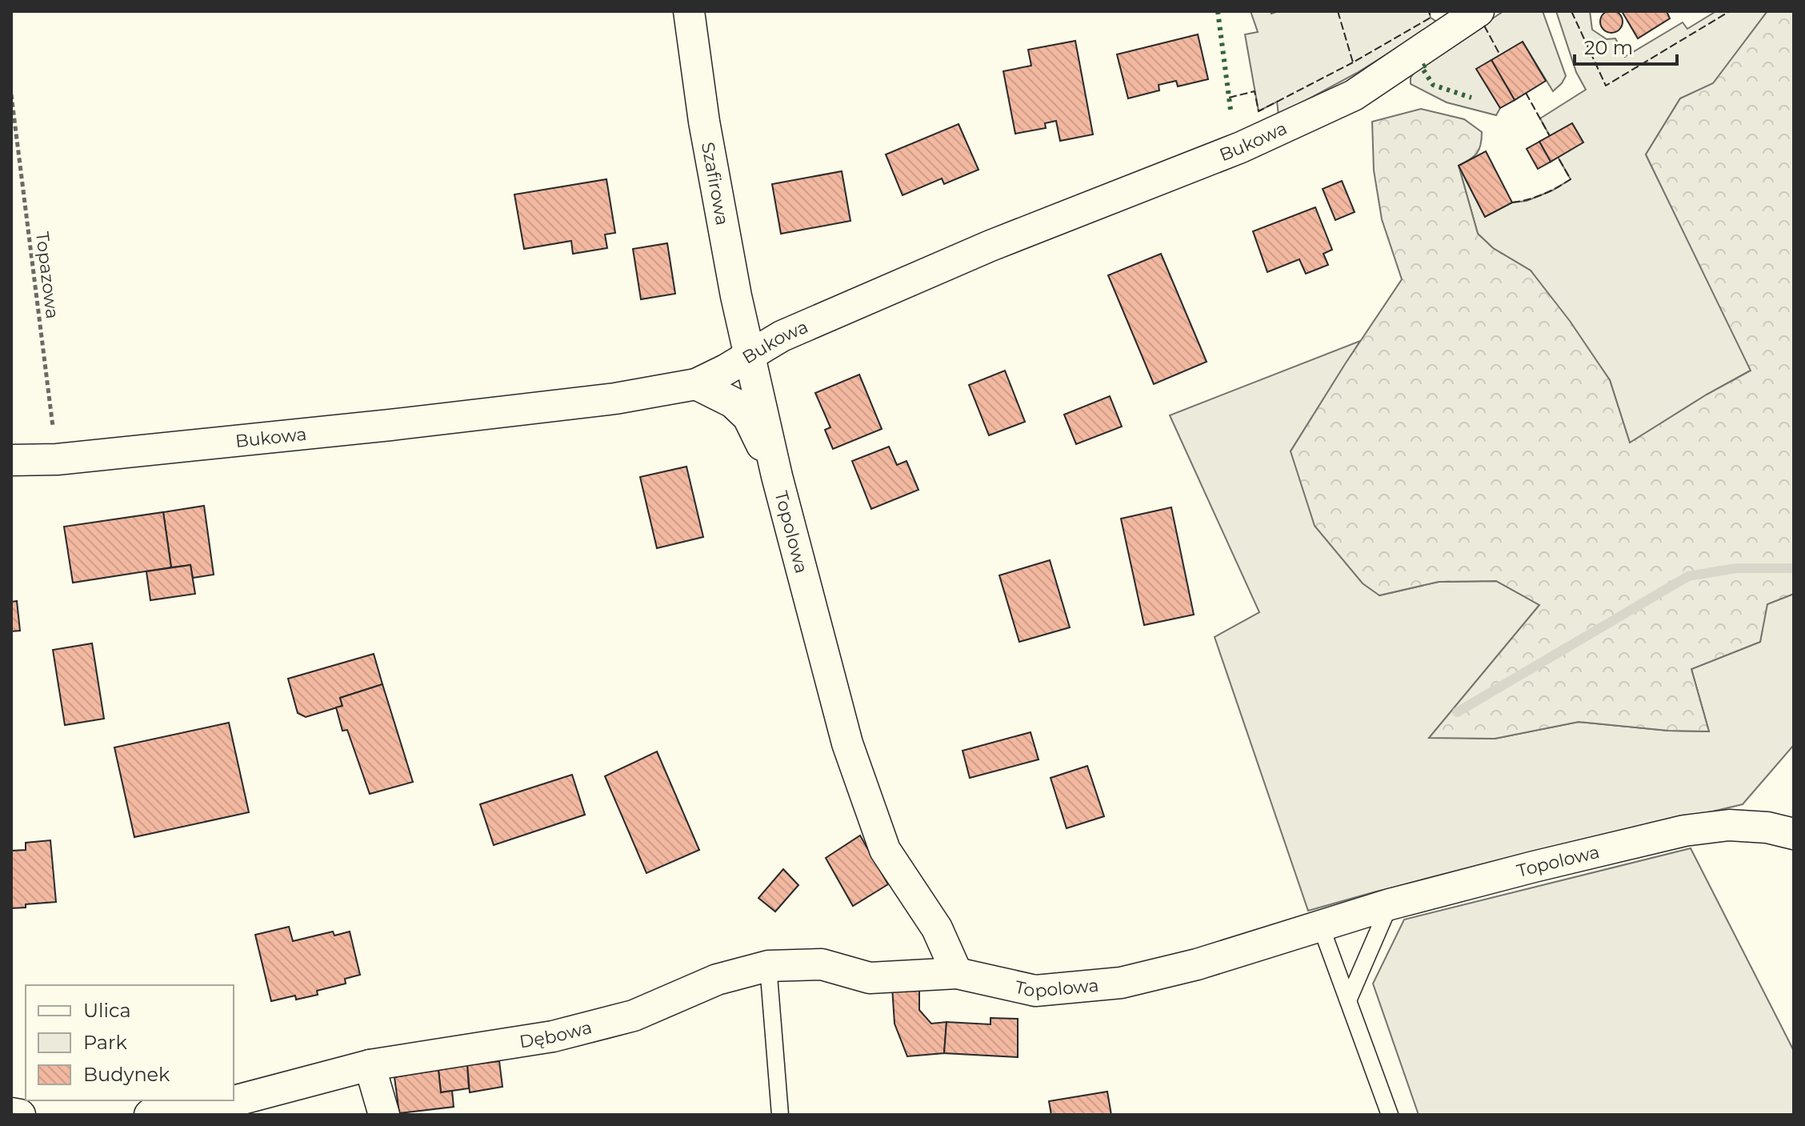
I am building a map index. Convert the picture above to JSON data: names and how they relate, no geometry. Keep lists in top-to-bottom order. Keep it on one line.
{"streets":{"street":["Bukowa","Szafirowa","Topolowa","Dębowa"],"path":["Topazowa"]},"crossings":[["Bukowa","Szafirowa"],["Bukowa","Topazowa"],["Bukowa","Topolowa"],["Szafirowa","Topolowa"],["Topolowa","Dębowa"]],"legend":["Ulica","Park","Budynek"],"scale_bar":"20 m"}
